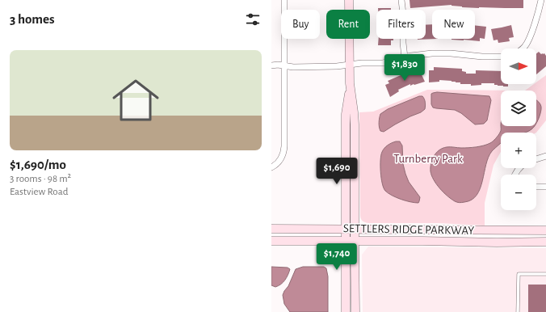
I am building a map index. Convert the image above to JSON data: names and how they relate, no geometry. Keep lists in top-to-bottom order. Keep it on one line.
{"streets":{"street":["SETTLERS RIDGE PARKWAY"]},"parks":["Turnberry Park"],"north":"right","page":{"heading":"3 homes","chip":["Buy","Rent","Filters","New"],"list":[{"name":"$1,690/mo","note":"3 rooms · 98 m² · Eastview Road"}],"map_buttons":["+","−"],"price":["$1,830","$1,690","$1,740"]}}
